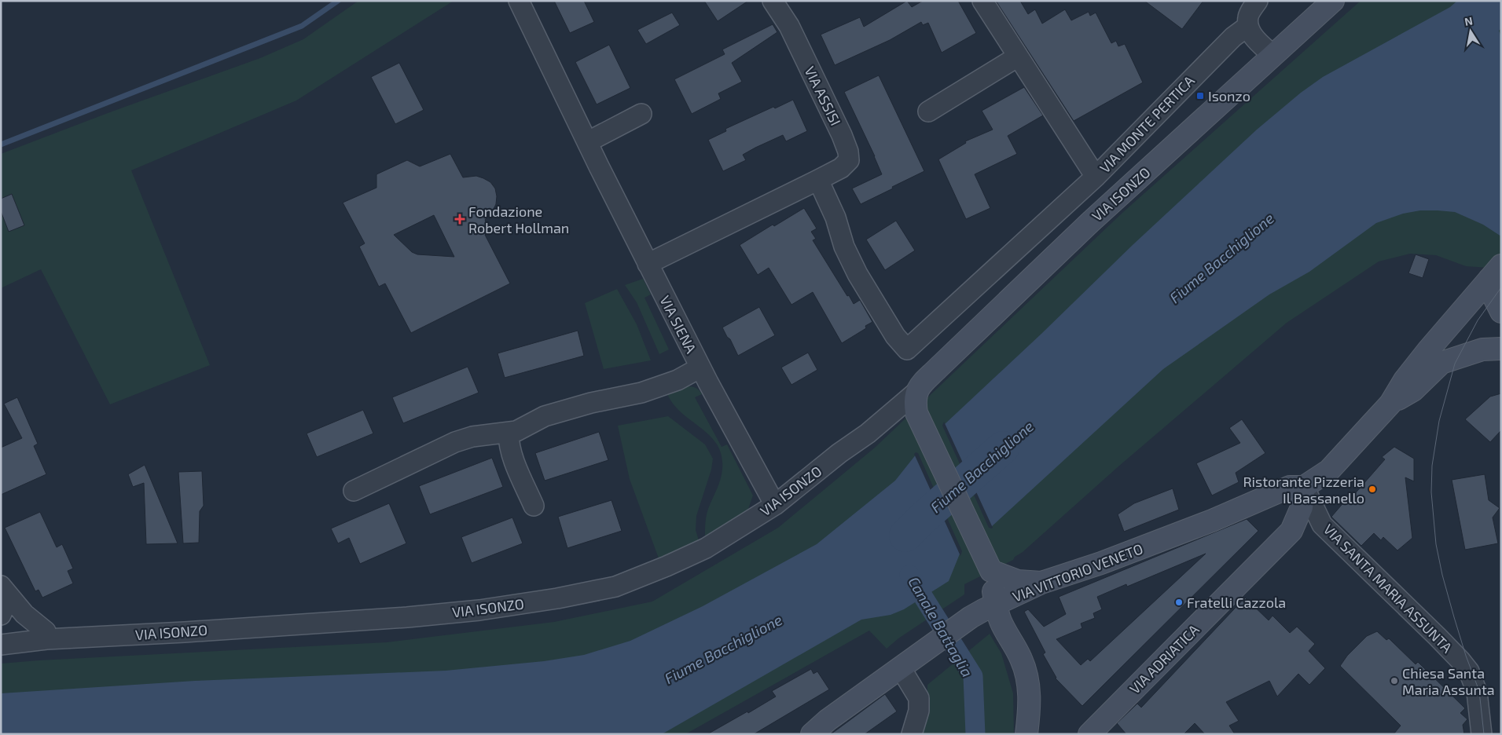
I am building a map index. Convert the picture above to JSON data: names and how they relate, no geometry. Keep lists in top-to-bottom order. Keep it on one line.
{"streets":{"main road":["VIA ISONZO","VIA VITTORIO VENETO","VIA ADRIATICA"],"street":["VIA ASSISI","VIA MONTE PERTICA","VIA SIENA","VIA SANTA MARIA ASSUNTA"]},"crossings":[["VIA ASSISI","VIA SIENA"],["VIA ISONZO","VIA SIENA"],["VIA VITTORIO VENETO","VIA SANTA MARIA ASSUNTA"],["VIA VITTORIO VENETO","VIA ADRIATICA"],["VIA SANTA MARIA ASSUNTA","VIA ADRIATICA"]],"water":["Fiume Bacchiglione","Canale Battaglia"],"places":{"transit":["Isonzo"],"health":["Fondazione Robert Hollman"],"other":["Ristorante Pizzeria Il Bassanello","Fratelli Cazzola","Chiesa Santa Maria Assunta"]},"north":"top"}
